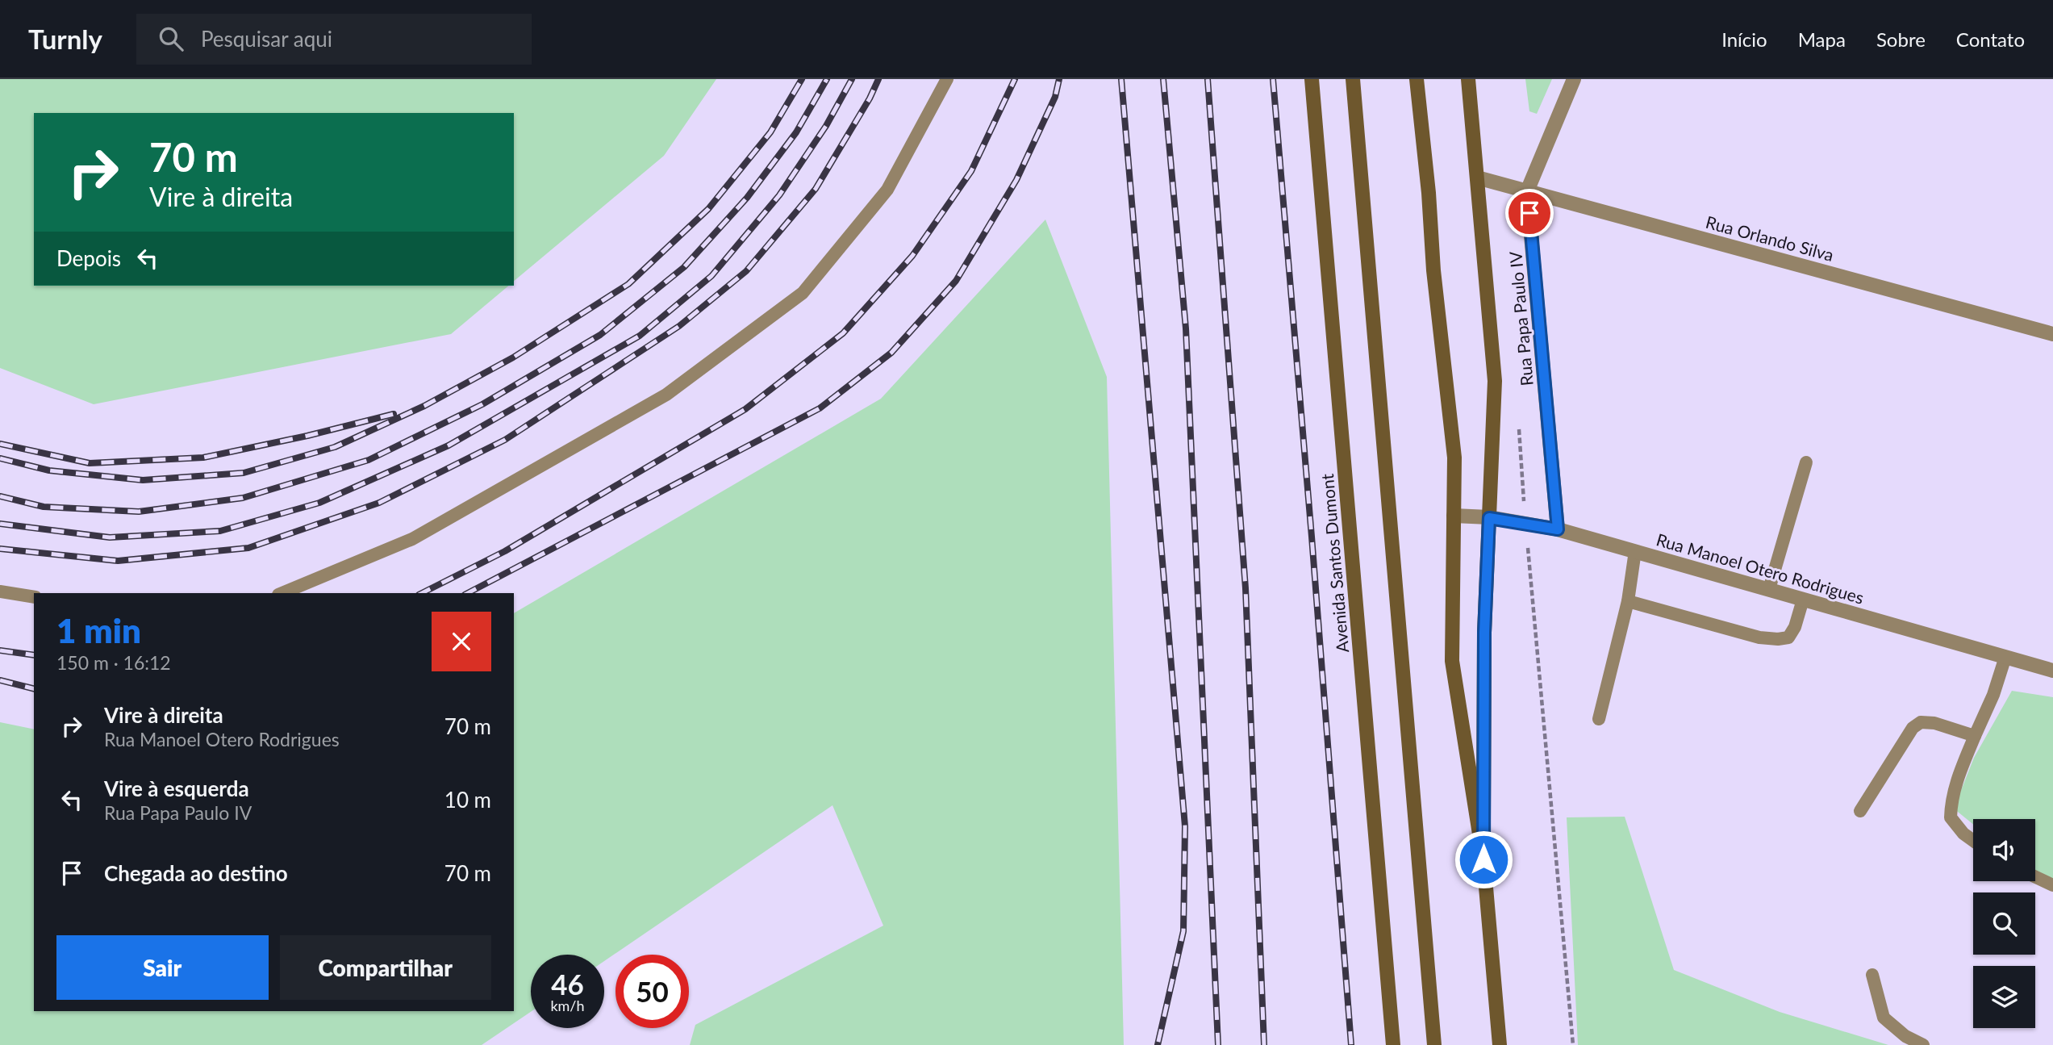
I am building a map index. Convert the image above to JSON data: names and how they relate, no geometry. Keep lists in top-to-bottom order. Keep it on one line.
{"streets":{"main road":["Avenida Santos Dumont"],"street":["Rua Orlando Silva","Rua Papa Paulo IV","Rua Manoel Otero Rodrigues"]},"crossings":[["Rua Orlando Silva","Rua Papa Paulo IV"],["Rua Papa Paulo IV","Rua Manoel Otero Rodrigues"]],"page":{"header":"Turnly","search":"Pesquisar aqui","nav":["Início","Mapa","Sobre","Contato"],"turn":["70 m","Vire à direita"],"then":"Depois","heading":["1 min","150 m · 16:12"],"list":[{"name":"Vire à direita","note":"Rua Manoel Otero Rodrigues","value":"70 m"},{"name":"Vire à esquerda","note":"Rua Papa Paulo IV","value":"10 m"},{"name":"Chegada ao destino","value":"70 m"}],"buttons":["Sair","Compartilhar"],"speed":"46 km/h","limit":"50"}}
